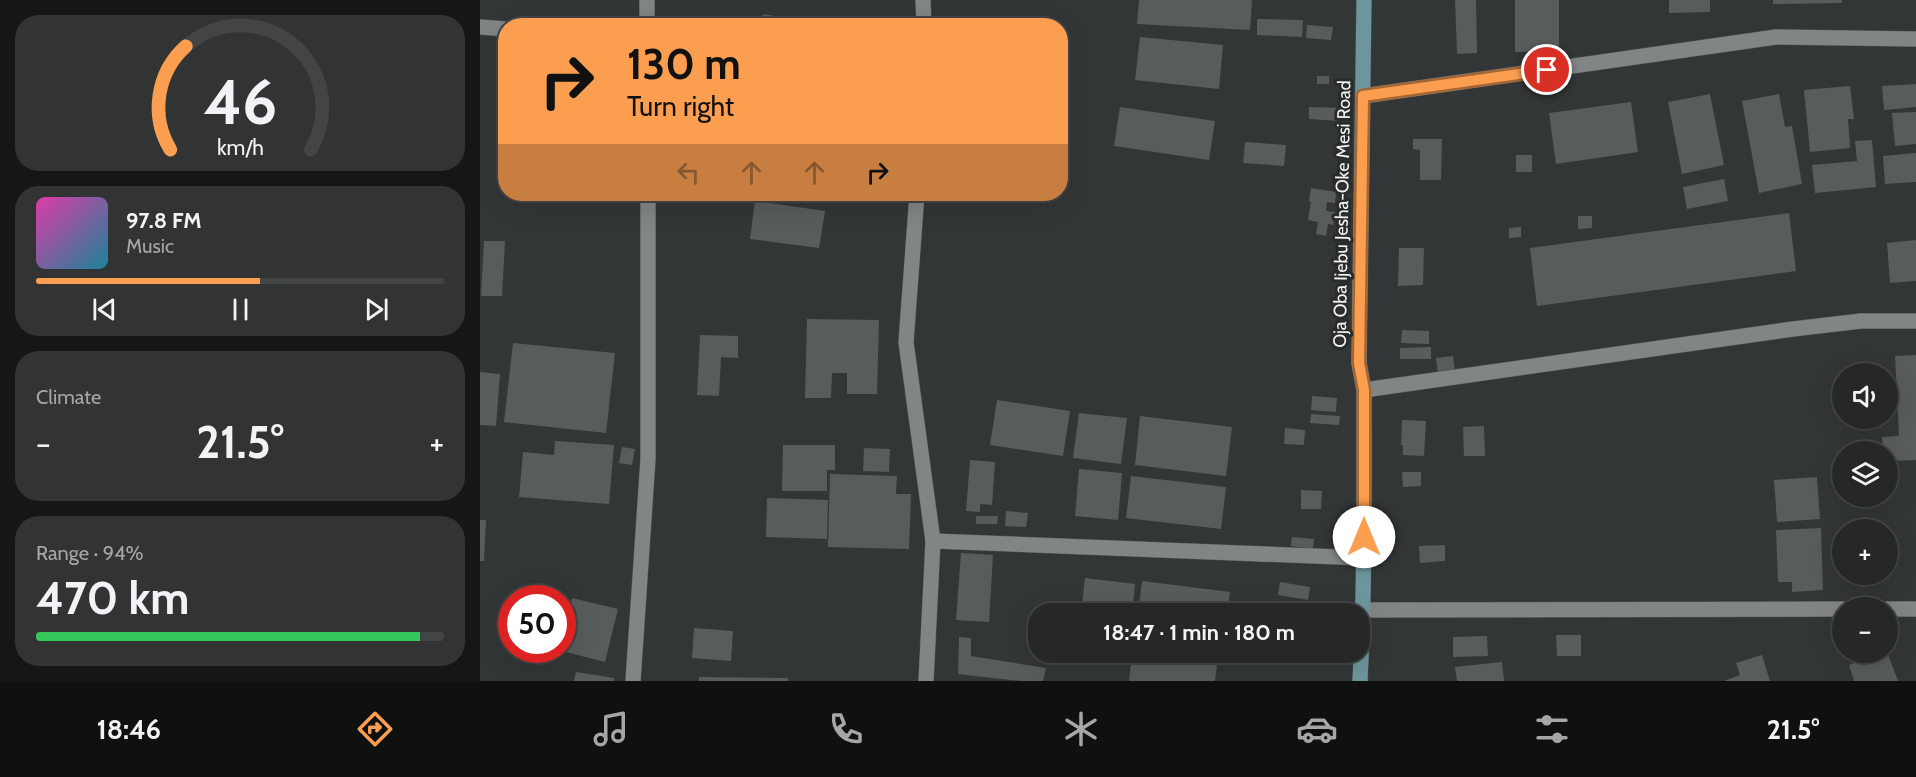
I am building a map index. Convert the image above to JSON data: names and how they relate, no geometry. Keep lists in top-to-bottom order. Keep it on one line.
{"streets":{"main road":["Oja Oba Ijebu Jesha-Oke Mesi Road"]},"page":{"turn":["130 m","Turn right"],"song":["97.8 FM","Music"],"tile":["Climate",["Range · 94%","470 km"]],"map_buttons":["+","−"],"heat":["−","21.5°","+"],"limit":"50","trip":"18:47 · 1 min · 180 m","tabs":["18:46","21.5°"],"gauge":["46","km/h"]}}
